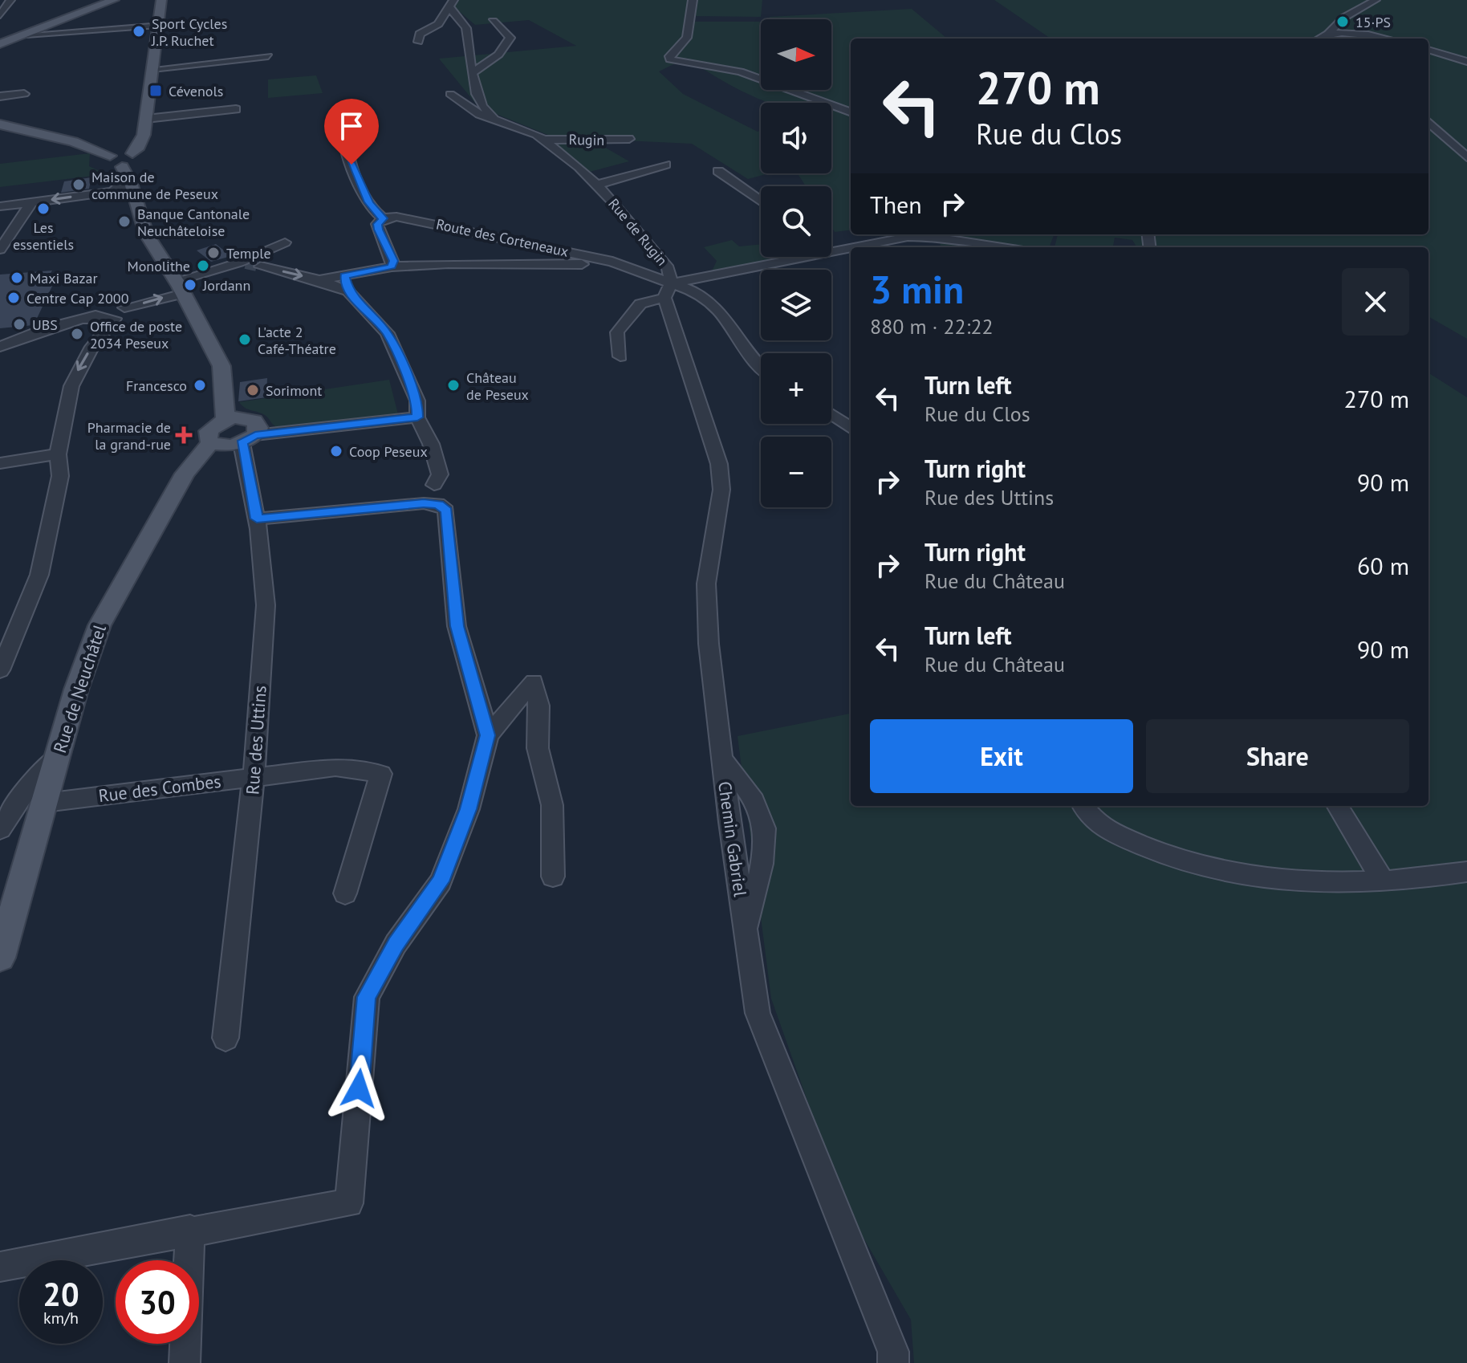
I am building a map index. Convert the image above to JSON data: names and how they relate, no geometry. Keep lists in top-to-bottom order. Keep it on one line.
{"streets":{"main road":["Rue de Neuchâtel"],"street":["Rugin","Rue de Rugin","Route des Corteneaux","Rue des Uttins","Rue des Combes","Chemin Gabriel"]},"crossings":[["Rugin","Rue de Rugin"],["Rue de Rugin","Route des Corteneaux"],["Rue de Rugin","Chemin Gabriel"],["Route des Corteneaux","Chemin Gabriel"],["Rue de Neuchâtel","Rue des Combes"],["Rue des Uttins","Rue des Combes"]],"places":{"other":["15·PS","Sport Cycles J.P. Ruchet","Maison de commune de Peseux","Les essentiels","Banque Cantonale Neuchâteloise","Temple","Monolithe","Maxi Bazar","Jordann","Centre Cap 2000","UBS","Office de poste 2034 Peseux","L'acte 2 Café-Théatre","Francesco","Château de Peseux","Sorimont","Coop Peseux"],"transit":["Cévenols"],"health":["Pharmacie de la grand-rue"]},"north":"right","page":{"map_buttons":["+","−"],"turn":["270 m","Rue du Clos"],"then":"Then","heading":["3 min","880 m · 22:22"],"list":[{"name":"Turn left","note":"Rue du Clos","value":"270 m"},{"name":"Turn right","note":"Rue des Uttins","value":"90 m"},{"name":"Turn right","note":"Rue du Château","value":"60 m"},{"name":"Turn left","note":"Rue du Château","value":"90 m"}],"buttons":["Exit","Share"],"speed":"20 km/h","limit":"30"}}
